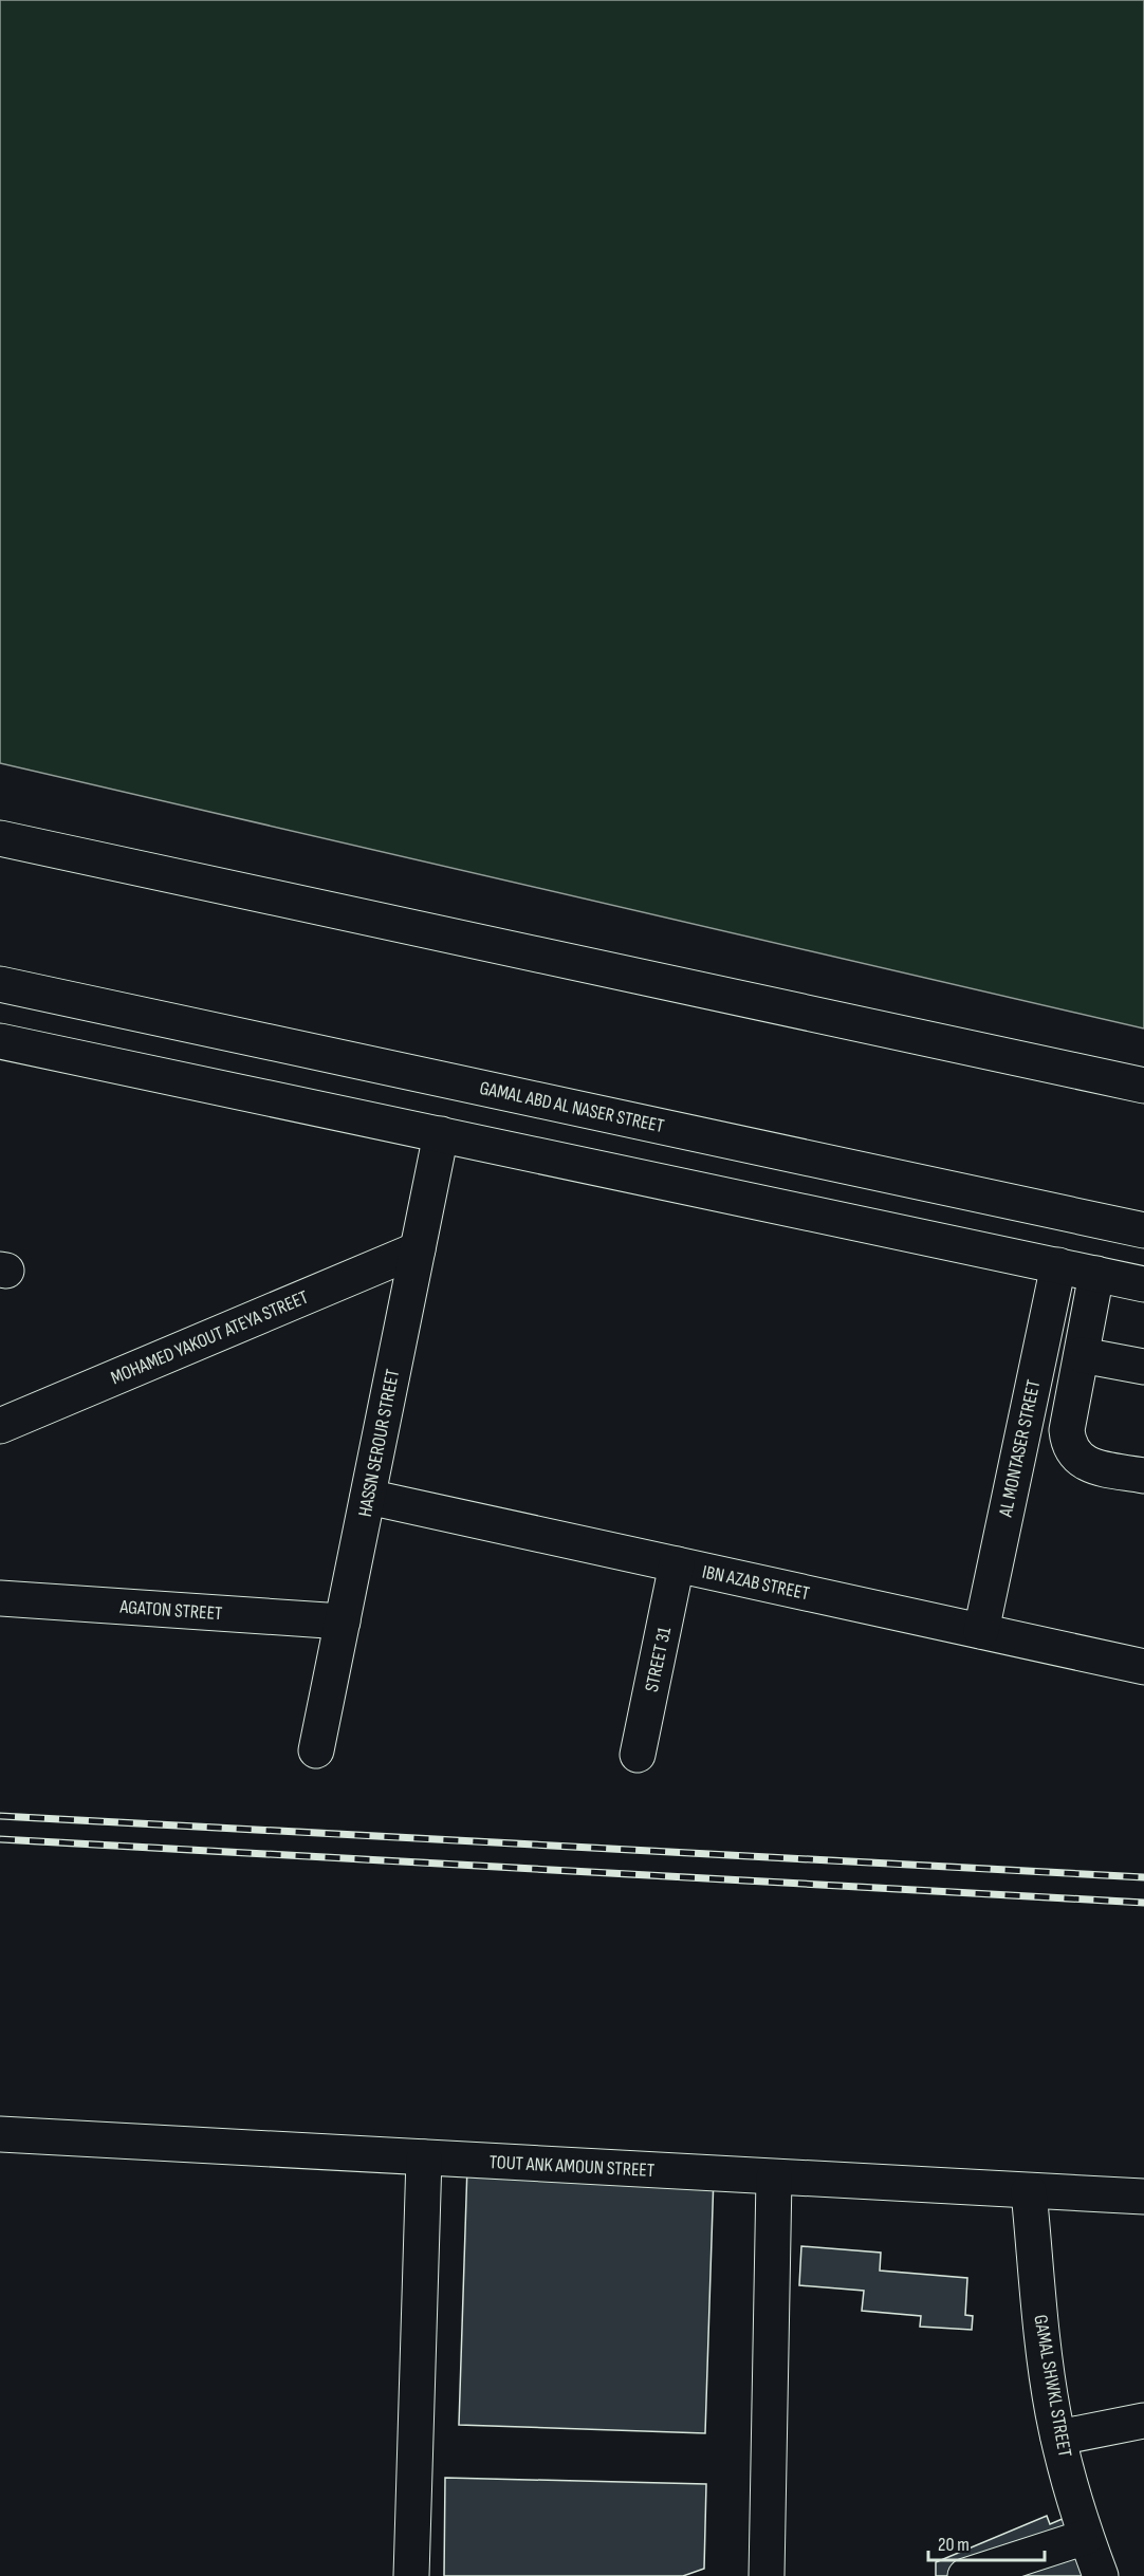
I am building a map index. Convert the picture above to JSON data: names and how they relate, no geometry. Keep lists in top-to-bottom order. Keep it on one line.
{"streets":{"street":["GAMAL ABD AL NASER STREET","MOHAMED YAKOUT ATEYA STREET","HASSN SEROUR STREET","AL MONTASER STREET","IBN AZAB STREET","AGATON STREET","STREET 31","TOUT ANK AMOUN STREET","GAMAL SHWKL STREET"]},"crossings":[["MOHAMED YAKOUT ATEYA STREET","HASSN SEROUR STREET"],["HASSN SEROUR STREET","IBN AZAB STREET"],["HASSN SEROUR STREET","AGATON STREET"],["AL MONTASER STREET","IBN AZAB STREET"],["IBN AZAB STREET","STREET 31"],["TOUT ANK AMOUN STREET","GAMAL SHWKL STREET"]],"scale_bar":"20 m"}
